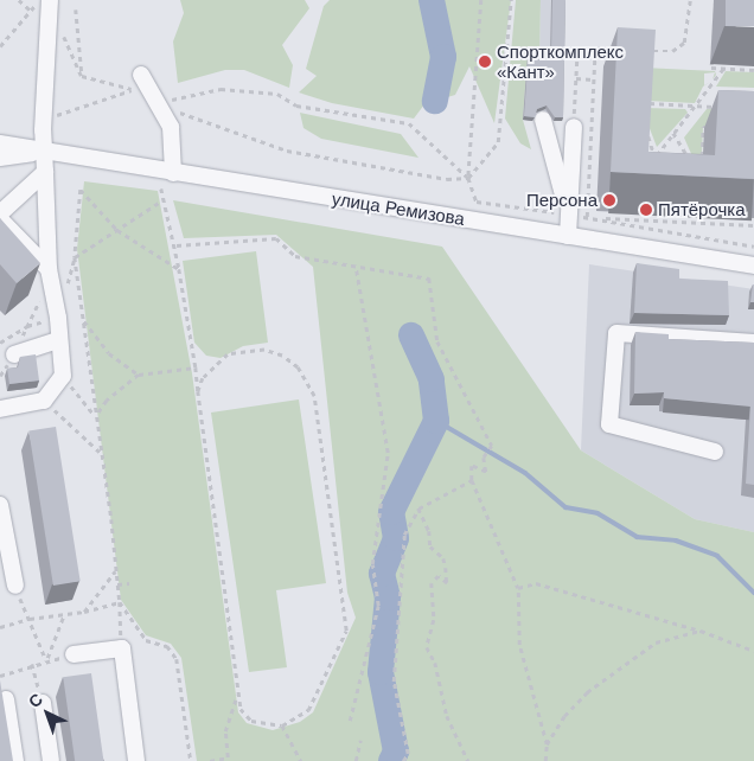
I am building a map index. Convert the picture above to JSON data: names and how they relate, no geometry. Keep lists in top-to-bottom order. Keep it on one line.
{"streets":{"street":["улица Ремизова"]},"places":["Спорткомплекс «Кант»","Персона","Пятёрочка"],"north":"top left"}
